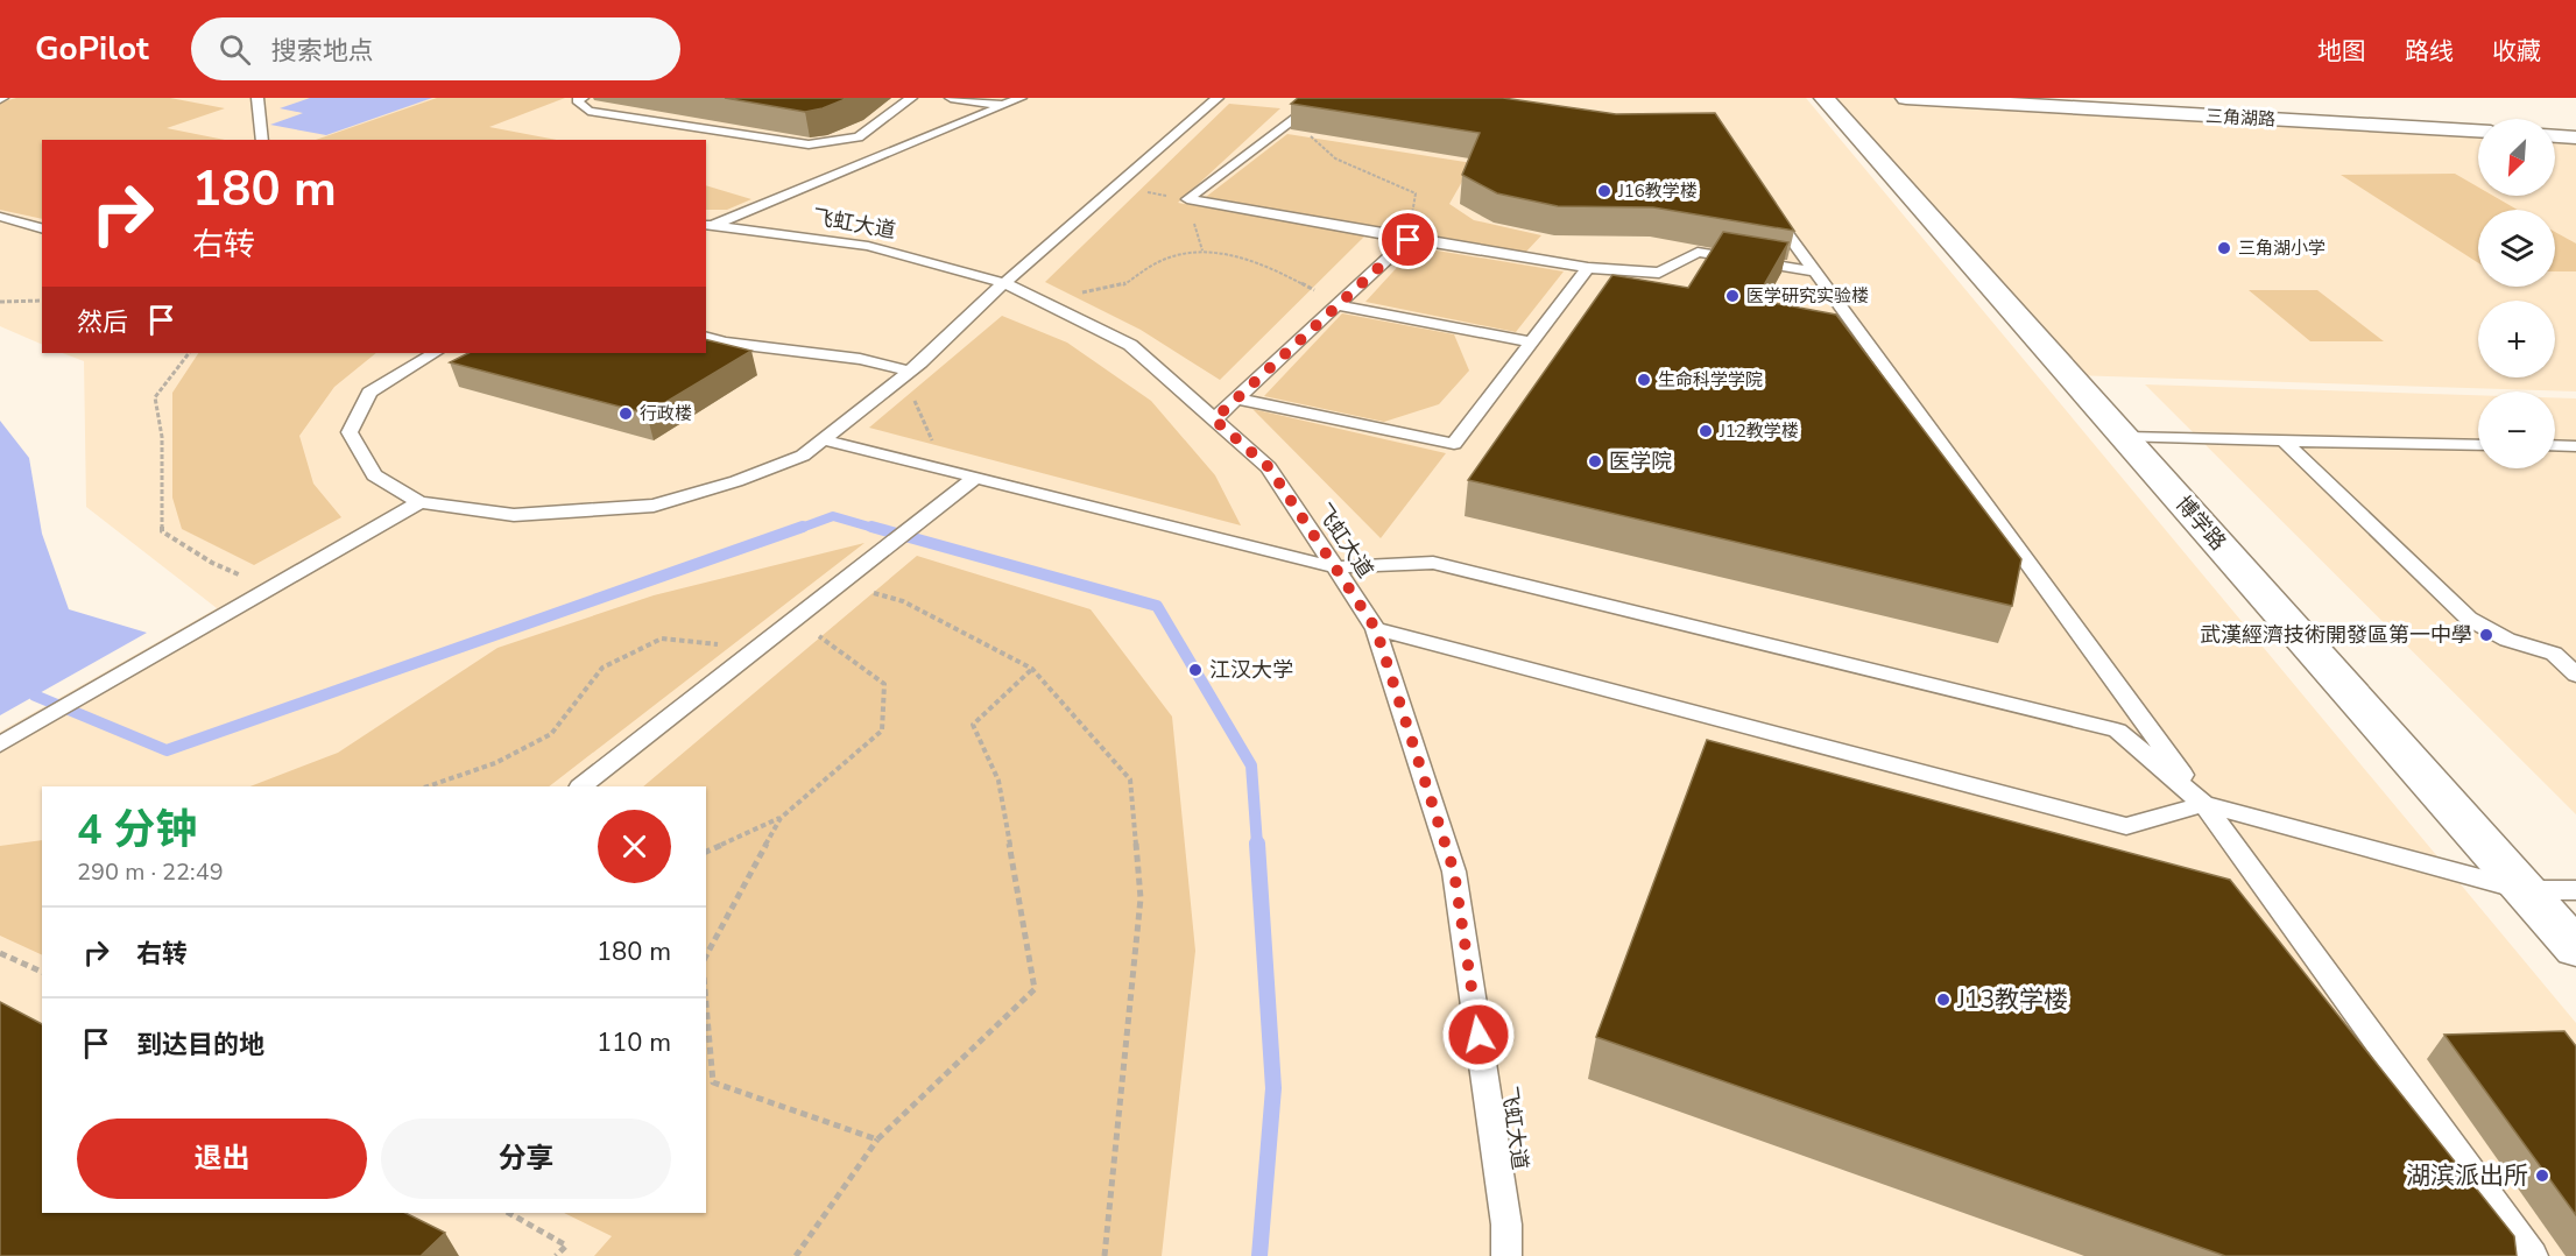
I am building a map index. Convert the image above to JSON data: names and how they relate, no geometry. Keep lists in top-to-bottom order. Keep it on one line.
{"streets":{"street":["三角湖路","博学路"],"lane":["飞虹大道"]},"places":["J16教学楼","三角湖小学","医学研究实验楼","生命科学学院","行政楼","J12教学楼","医学院","武漢經濟技術開發區第一中學","江汉大学","J13教学楼","湖滨派出所"],"north":"bottom left","page":{"header":"GoPilot","search":"搜索地点","nav":["地图","路线","收藏"],"map_buttons":["+","−"],"turn":["180 m","右转"],"then":"然后","heading":["4 分钟","290 m · 22:49"],"list":[{"name":"右转","value":"180 m"},{"name":"到达目的地","value":"110 m"}],"buttons":["退出","分享"]}}
